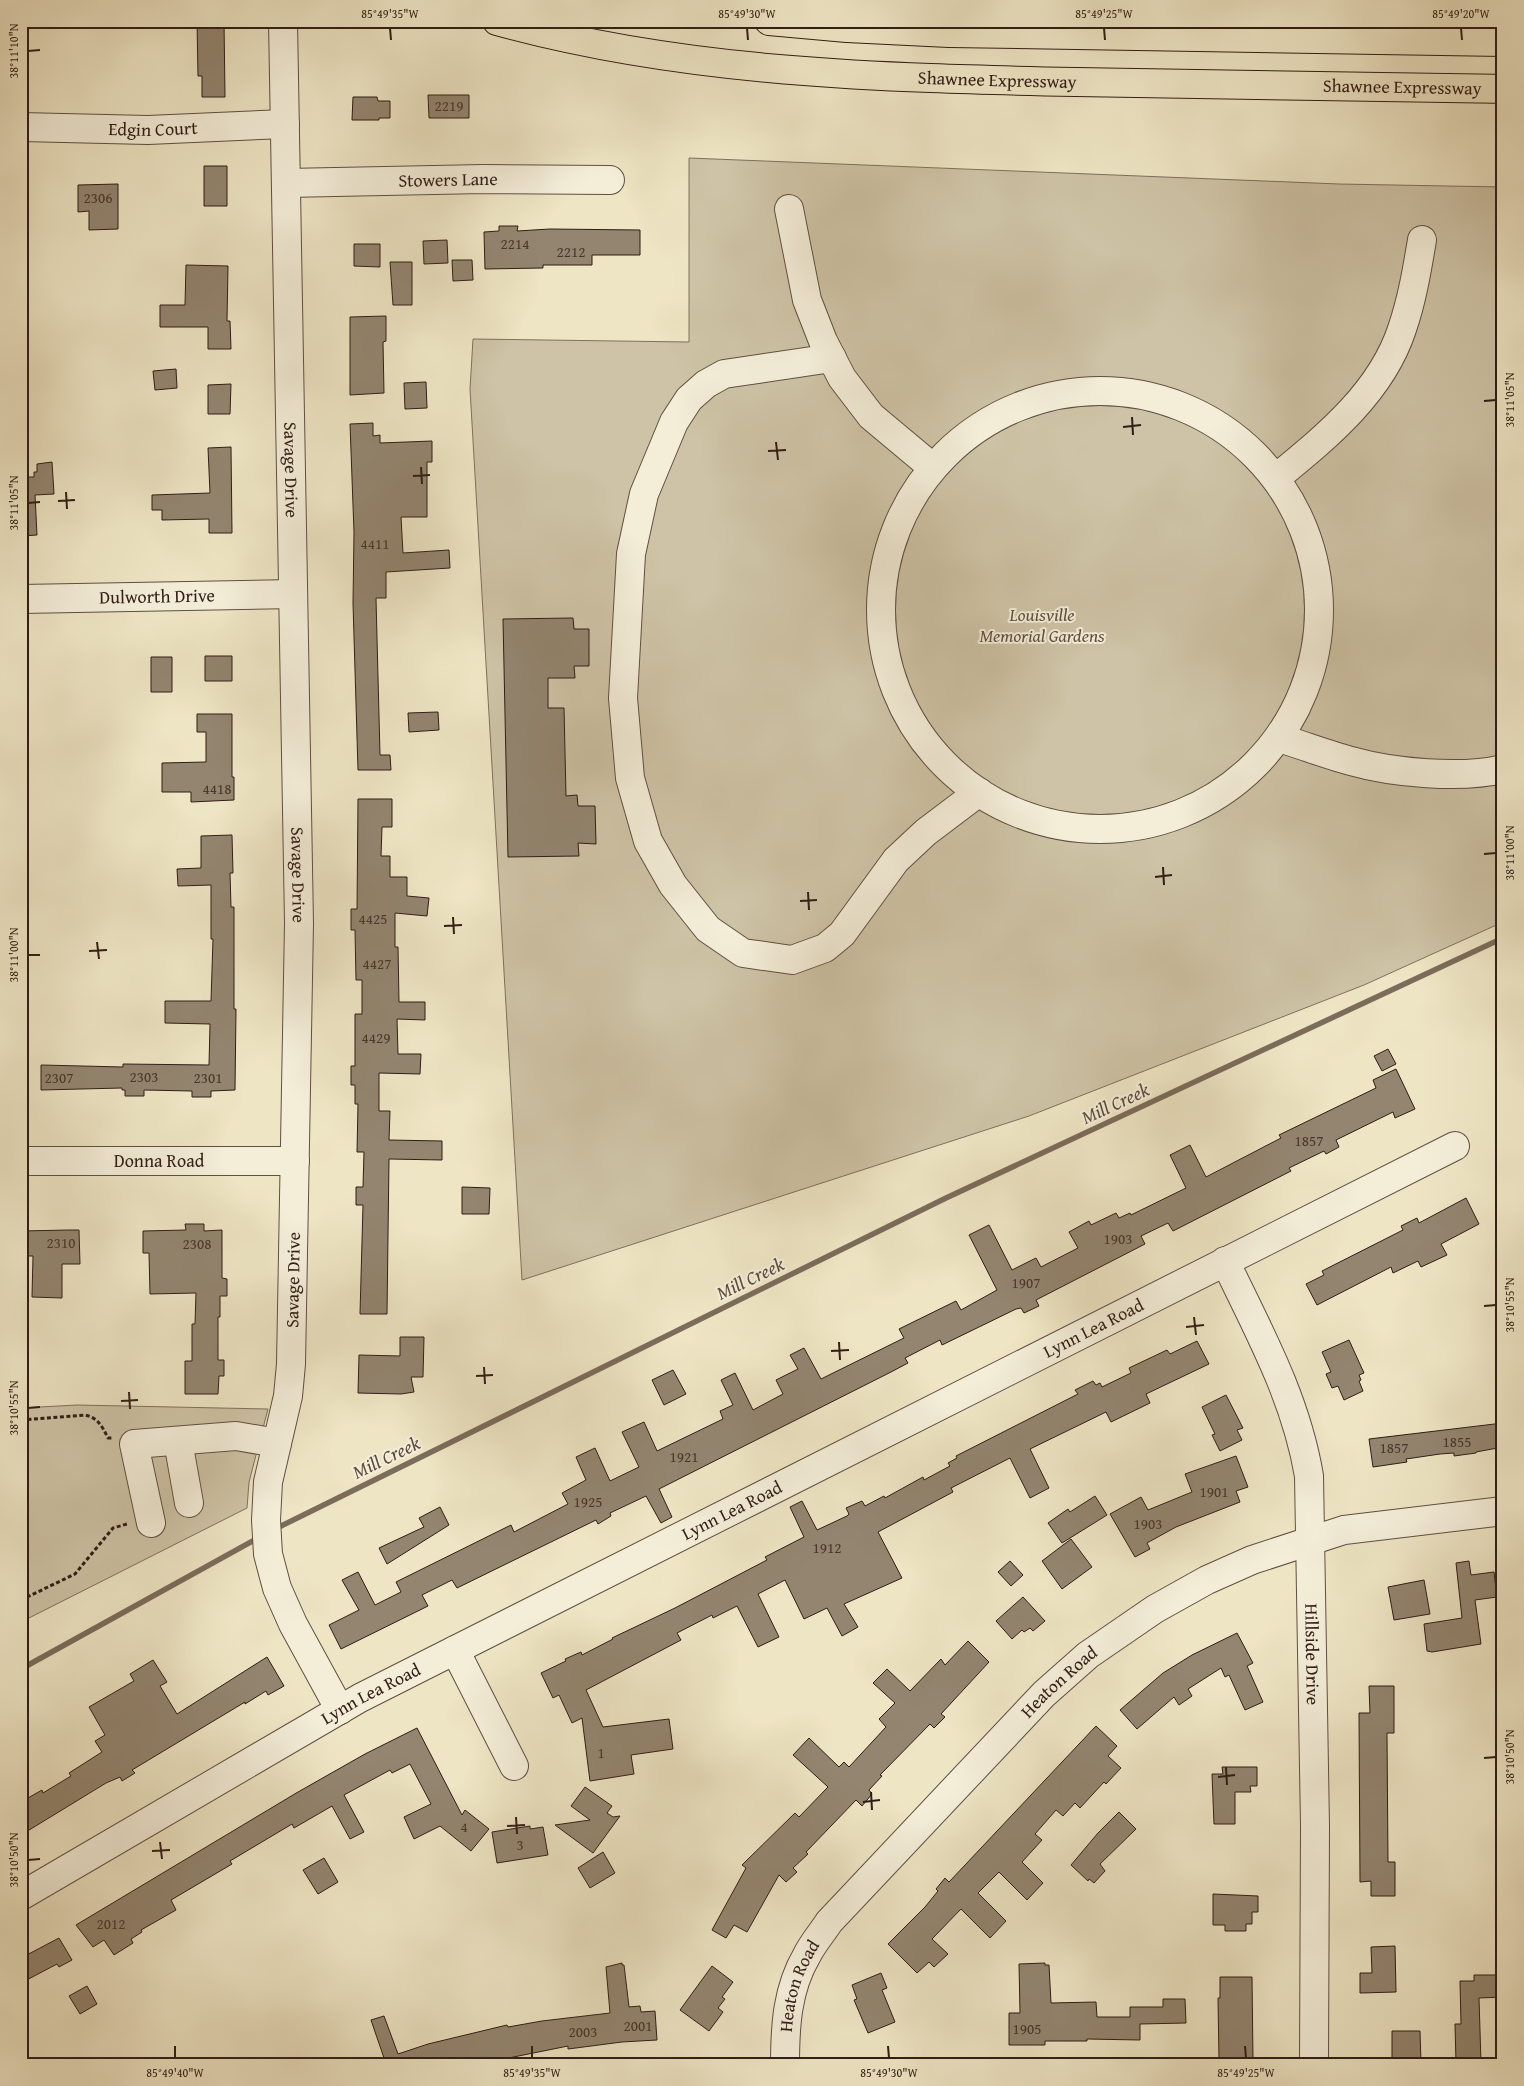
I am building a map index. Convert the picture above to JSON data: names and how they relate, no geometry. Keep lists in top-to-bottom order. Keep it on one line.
{"streets":{"highway":["Shawnee Expressway"],"street":["Edgin Court","Stowers Lane","Savage Drive","Dulworth Drive","Donna Road","Lynn Lea Road","Hillside Drive","Heaton Road"]},"crossings":[["Edgin Court","Savage Drive"],["Stowers Lane","Savage Drive"],["Savage Drive","Dulworth Drive"],["Savage Drive","Donna Road"],["Savage Drive","Lynn Lea Road"],["Lynn Lea Road","Hillside Drive"],["Hillside Drive","Heaton Road"]],"water":["Mill Creek"],"parks":["Louisville Memorial Gardens"],"house_numbers":["2219","2306","2214","2212","4411","4418","4425","4427","4429","2303","2307","2301","1857","1903","2310","2308","1907","1855","1857","1921","1901","1925","1903","1912","1","4","3","2012","2001","1905","2003"],"coordinates":["85°49'35\"W","85°49'30\"W","85°49'25\"W","85°49'20\"W","38°11'10\"N","38°11'05\"N","38°11'00\"N","38°10'55\"N","38°10'50\"N","85°49'40\"W"]}
